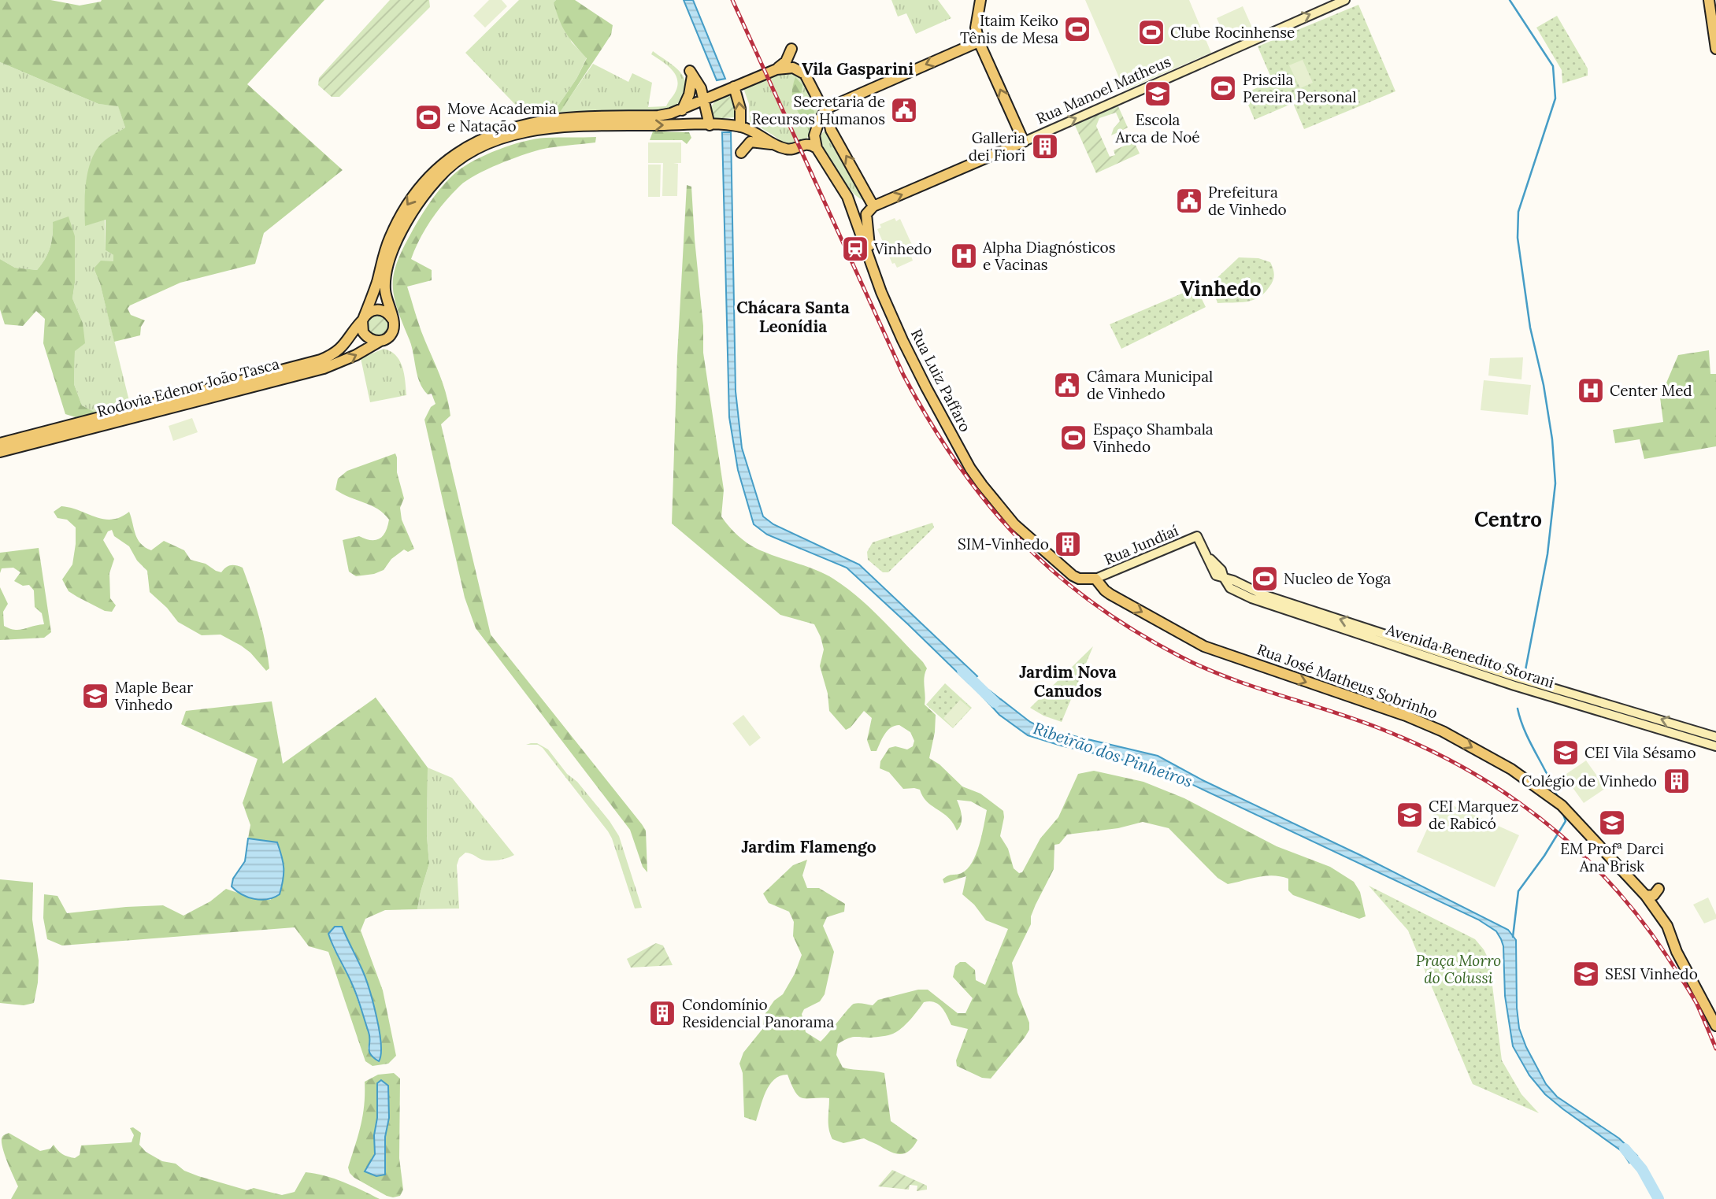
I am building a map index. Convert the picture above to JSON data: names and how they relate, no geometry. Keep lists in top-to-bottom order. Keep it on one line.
{"streets":{"main road":["Rua Manoel Matheus","Rua Luiz Paffaro","Rodovia Edenor João Tasca","Rua Jundiaí","Avenida Benedito Storani","Rua José Matheus Sobrinho"]},"crossings":[["Rua Luiz Paffaro","Rua Jundiaí"],["Rua Luiz Paffaro","Rua José Matheus Sobrinho"],["Rua Jundiaí","Avenida Benedito Storani"],["Rua Jundiaí","Rua José Matheus Sobrinho"]],"one_way":["Rua Manoel Matheus","Rua José Matheus Sobrinho"],"districts":["Vila Gasparini","Vinhedo","Chácara Santa Leonídia","Centro","Jardim Nova Canudos","Jardim Flamengo"],"water":["Ribeirão dos Pinheiros"],"parks":["Praça Morro do Colussi"],"places":{"sports":["Itaim Keiko Tênis de Mesa","Clube Rocinhense","Priscila Pereira Personal","Move Academia e Natação","Espaço Shambala Vinhedo","Nucleo de Yoga"],"school or university":["Escola Arca de Noé","Maple Bear Vinhedo","CEI Vila Sésamo","CEI Marquez de Rabicó","EM Profª Darci Ana Brisk","SESI Vinhedo"],"public building":["Secretaria de Recursos Humanos","Prefeitura de Vinhedo","Câmara Municipal de Vinhedo"],"building":["Galleria dei Fiori","SIM-Vinhedo","Colégio de Vinhedo","Condomínio Residencial Panorama"],"station":["Vinhedo"],"hospital":["Alpha Diagnósticos e Vacinas","Center Med"]}}
